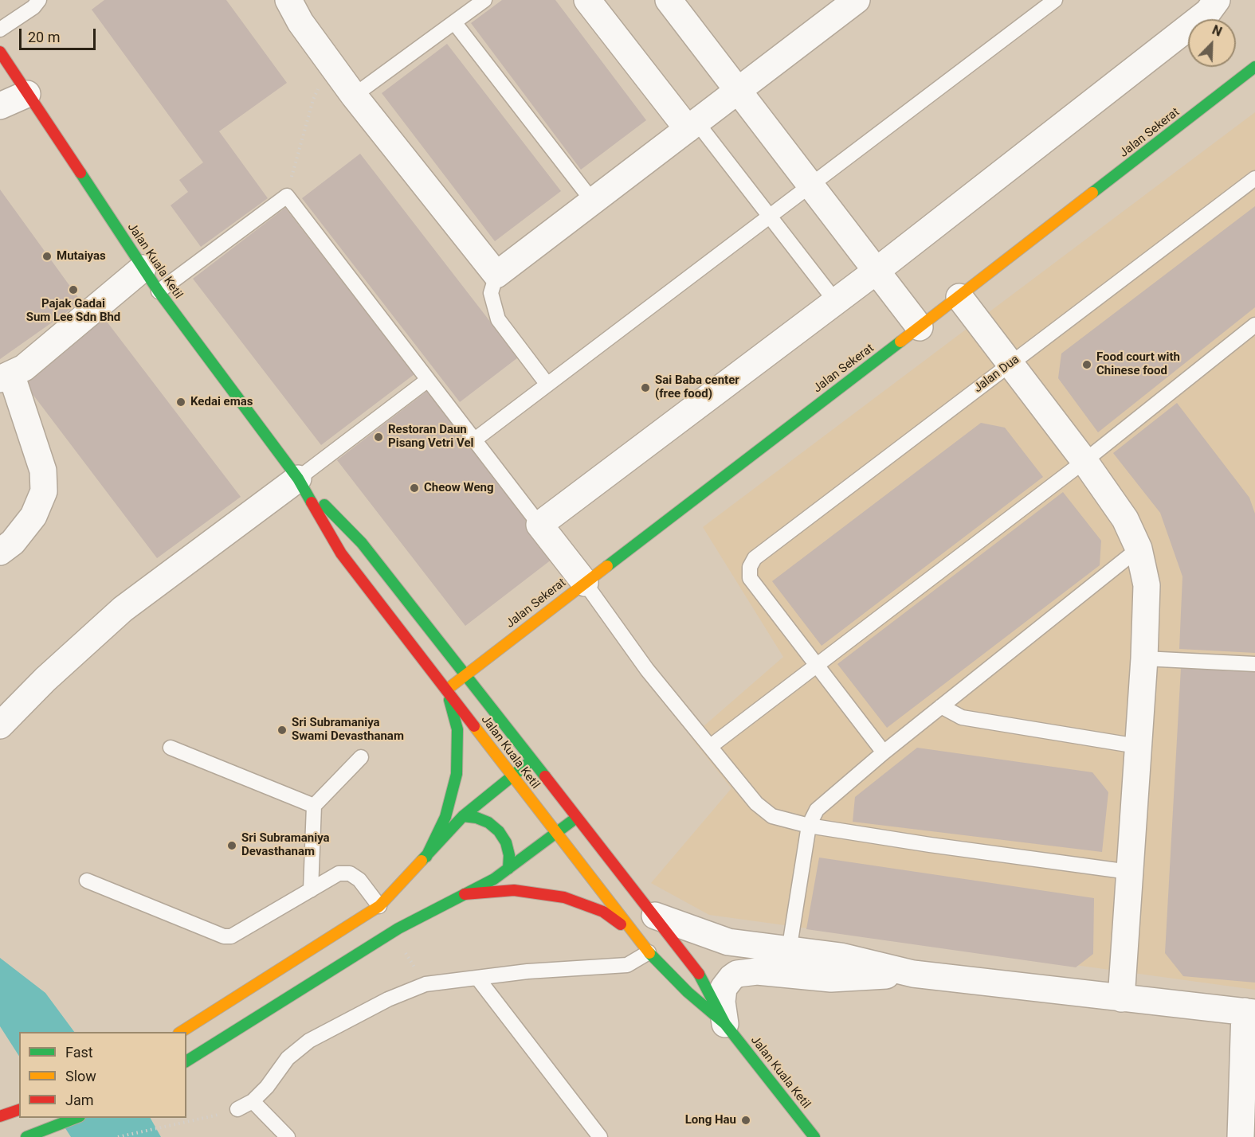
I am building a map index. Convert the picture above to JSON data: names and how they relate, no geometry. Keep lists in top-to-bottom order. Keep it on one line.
{"streets":{"main road":["Jalan Sekerat","Jalan Kuala Ketil"],"lane":["Jalan Dua"]},"crossings":[["Jalan Sekerat","Jalan Kuala Ketil"]],"places":["Mutaiyas","Pajak Gadai Sum Lee Sdn Bhd","Food court with Chinese food","Sai Baba center (free food)","Kedai emas","Restoran Daun Pisang Vetri Vel","Cheow Weng","Sri Subramaniya Swami Devasthanam","Sri Subramaniya Devasthanam","Long Hau"],"legend":["Fast","Slow","Jam"],"scale_bar":"20 m","north":"top right"}
